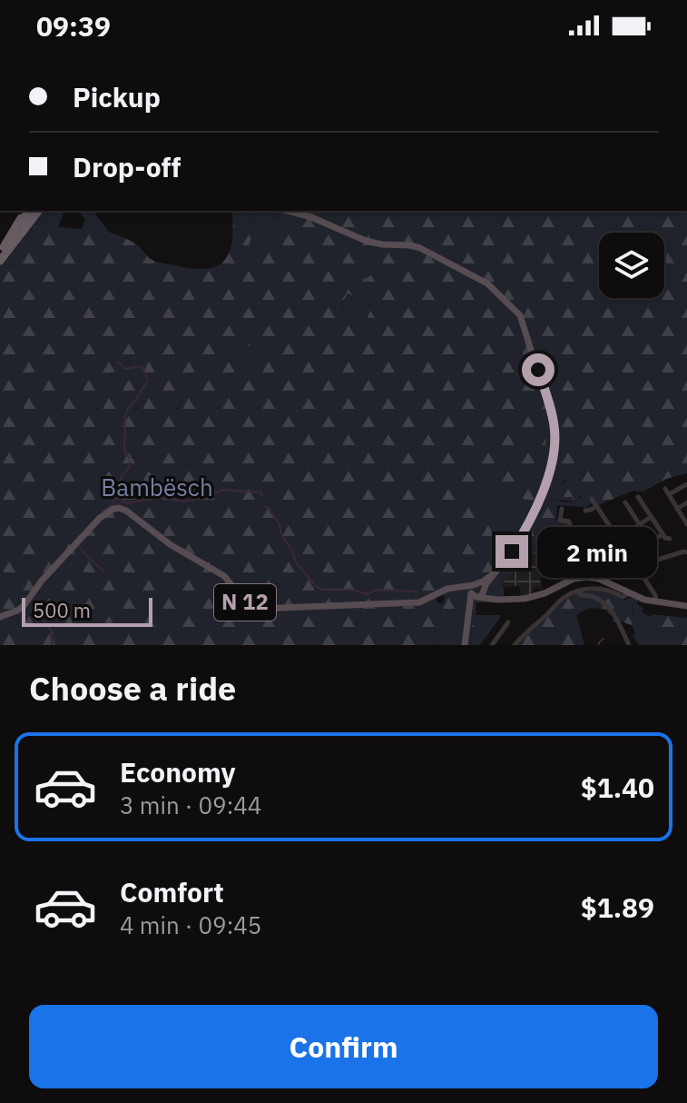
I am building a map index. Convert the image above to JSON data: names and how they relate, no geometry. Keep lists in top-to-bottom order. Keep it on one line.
{"streets":{"main road":["N 12"]},"parks":["Bambësch"],"scale_bar":"500 m","page":{"status":"09:39","banner":["Pickup","Drop-off"],"bubble":"2 min","scale":"500 m","heading":"Choose a ride","list":[{"name":"Economy","note":"3 min · 09:44","value":"$1.40"},{"name":"Comfort","note":"4 min · 09:45","value":"$1.89"}],"buttons":"Confirm"}}
